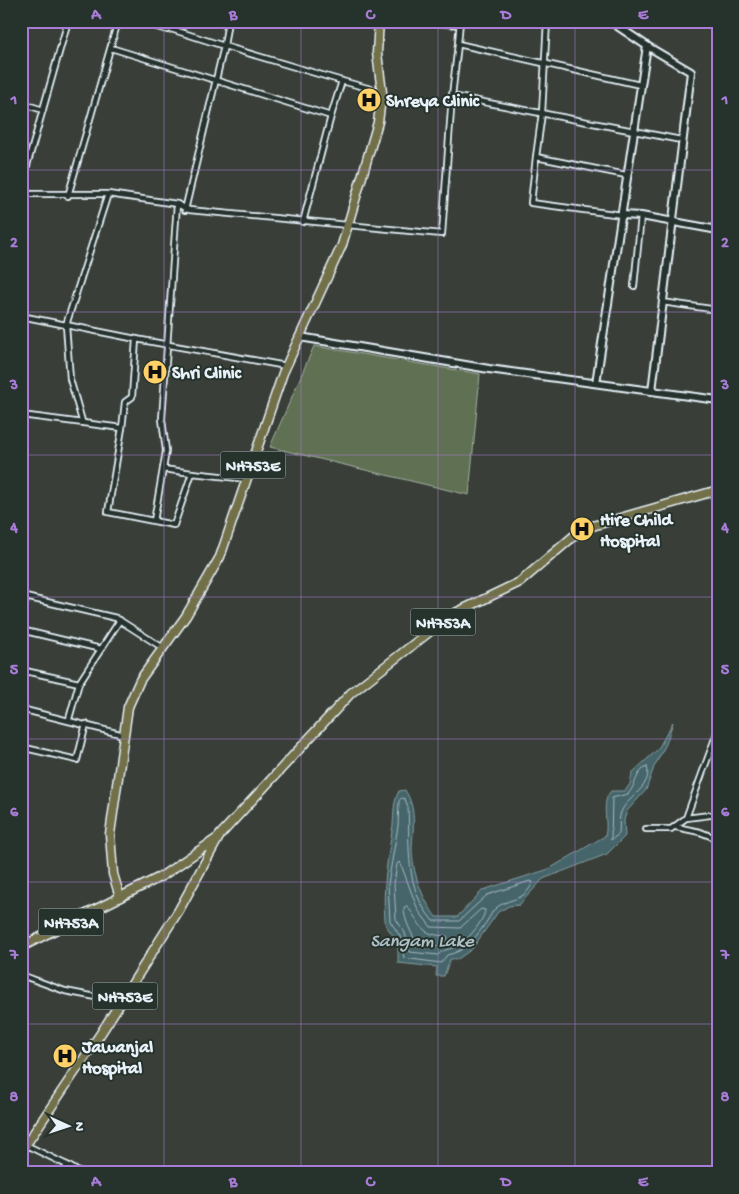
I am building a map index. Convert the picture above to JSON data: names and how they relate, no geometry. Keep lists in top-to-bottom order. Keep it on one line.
{"streets":{"highway":["NH753E","NH753A"]},"crossings":[["NH753E","NH753A"]],"water":["Sangam Lake"],"places":{"hospital":["Shreya Clinic","Shri Clinic","Hire Child Hospital","Jawanjal Hospital"]},"north":"right","grid":{"columns":["A","B","C","D","E"],"rows":["1","2","3","4","5","6","7","8"]}}
